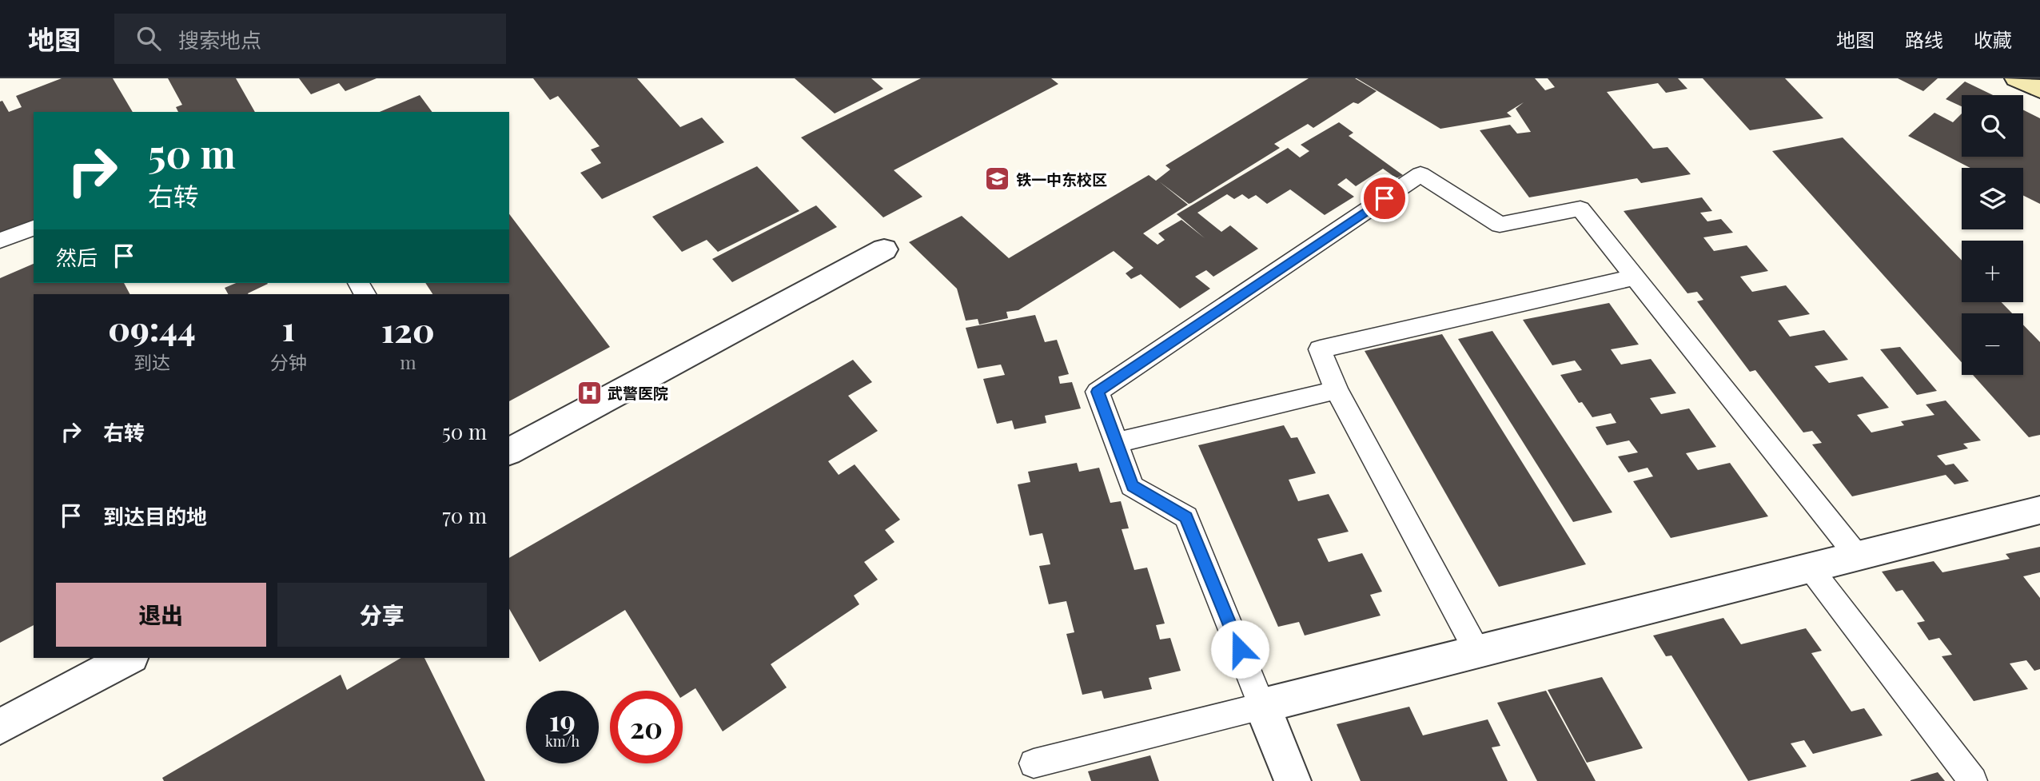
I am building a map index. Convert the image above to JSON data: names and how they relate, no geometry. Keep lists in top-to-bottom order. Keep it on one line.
{"places":{"school or university":["铁一中东校区"],"hospital":["武警医院"]},"page":{"header":"地图","search":"搜索地点","nav":["地图","路线","收藏"],"map_buttons":["+","−"],"turn":["50 m","右转"],"then":"然后","eta":["09:44","到达","1","分钟","120","m"],"list":[{"name":"右转","value":"50 m"},{"name":"到达目的地","value":"70 m"}],"buttons":["退出","分享"],"speed":"19 km/h","limit":"20"}}
